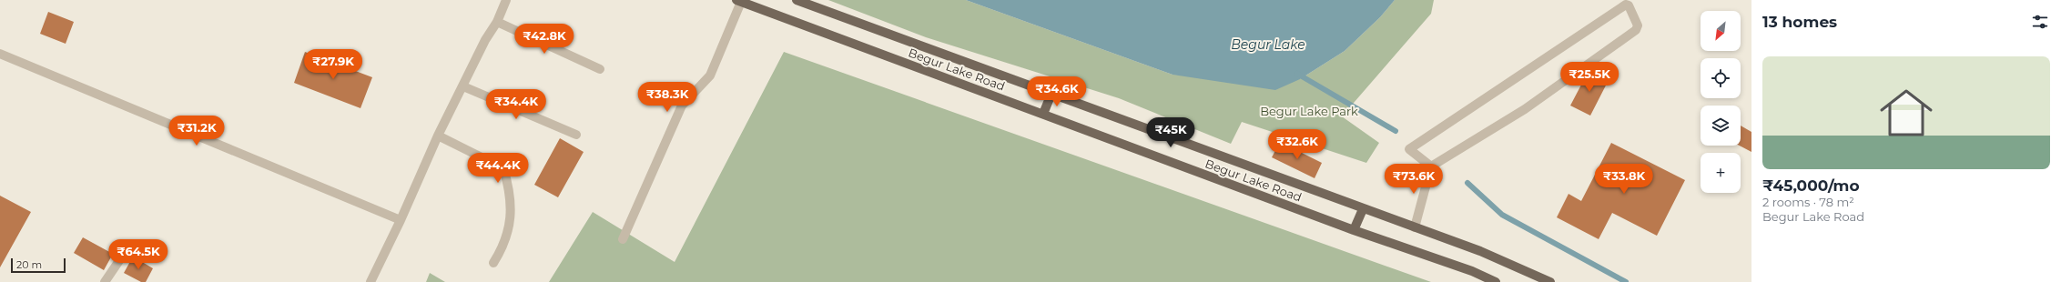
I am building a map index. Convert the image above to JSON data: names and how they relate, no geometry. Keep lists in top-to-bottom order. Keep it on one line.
{"streets":{"main road":["Begur Lake Road"]},"water":["Begur Lake"],"parks":["Begur Lake Park"],"scale_bar":"20 m","north":"bottom left","page":{"heading":"13 homes","map_buttons":"+","price":["₹42.8K","₹27.9K","₹25.5K","₹34.6K","₹38.3K","₹34.4K","₹31.2K","₹45K","₹32.6K","₹44.4K","₹73.6K","₹33.8K","₹64.5K"],"list":[{"name":"₹45,000/mo","note":"2 rooms · 78 m² · Begur Lake Road"}],"scale":"20 m"}}
